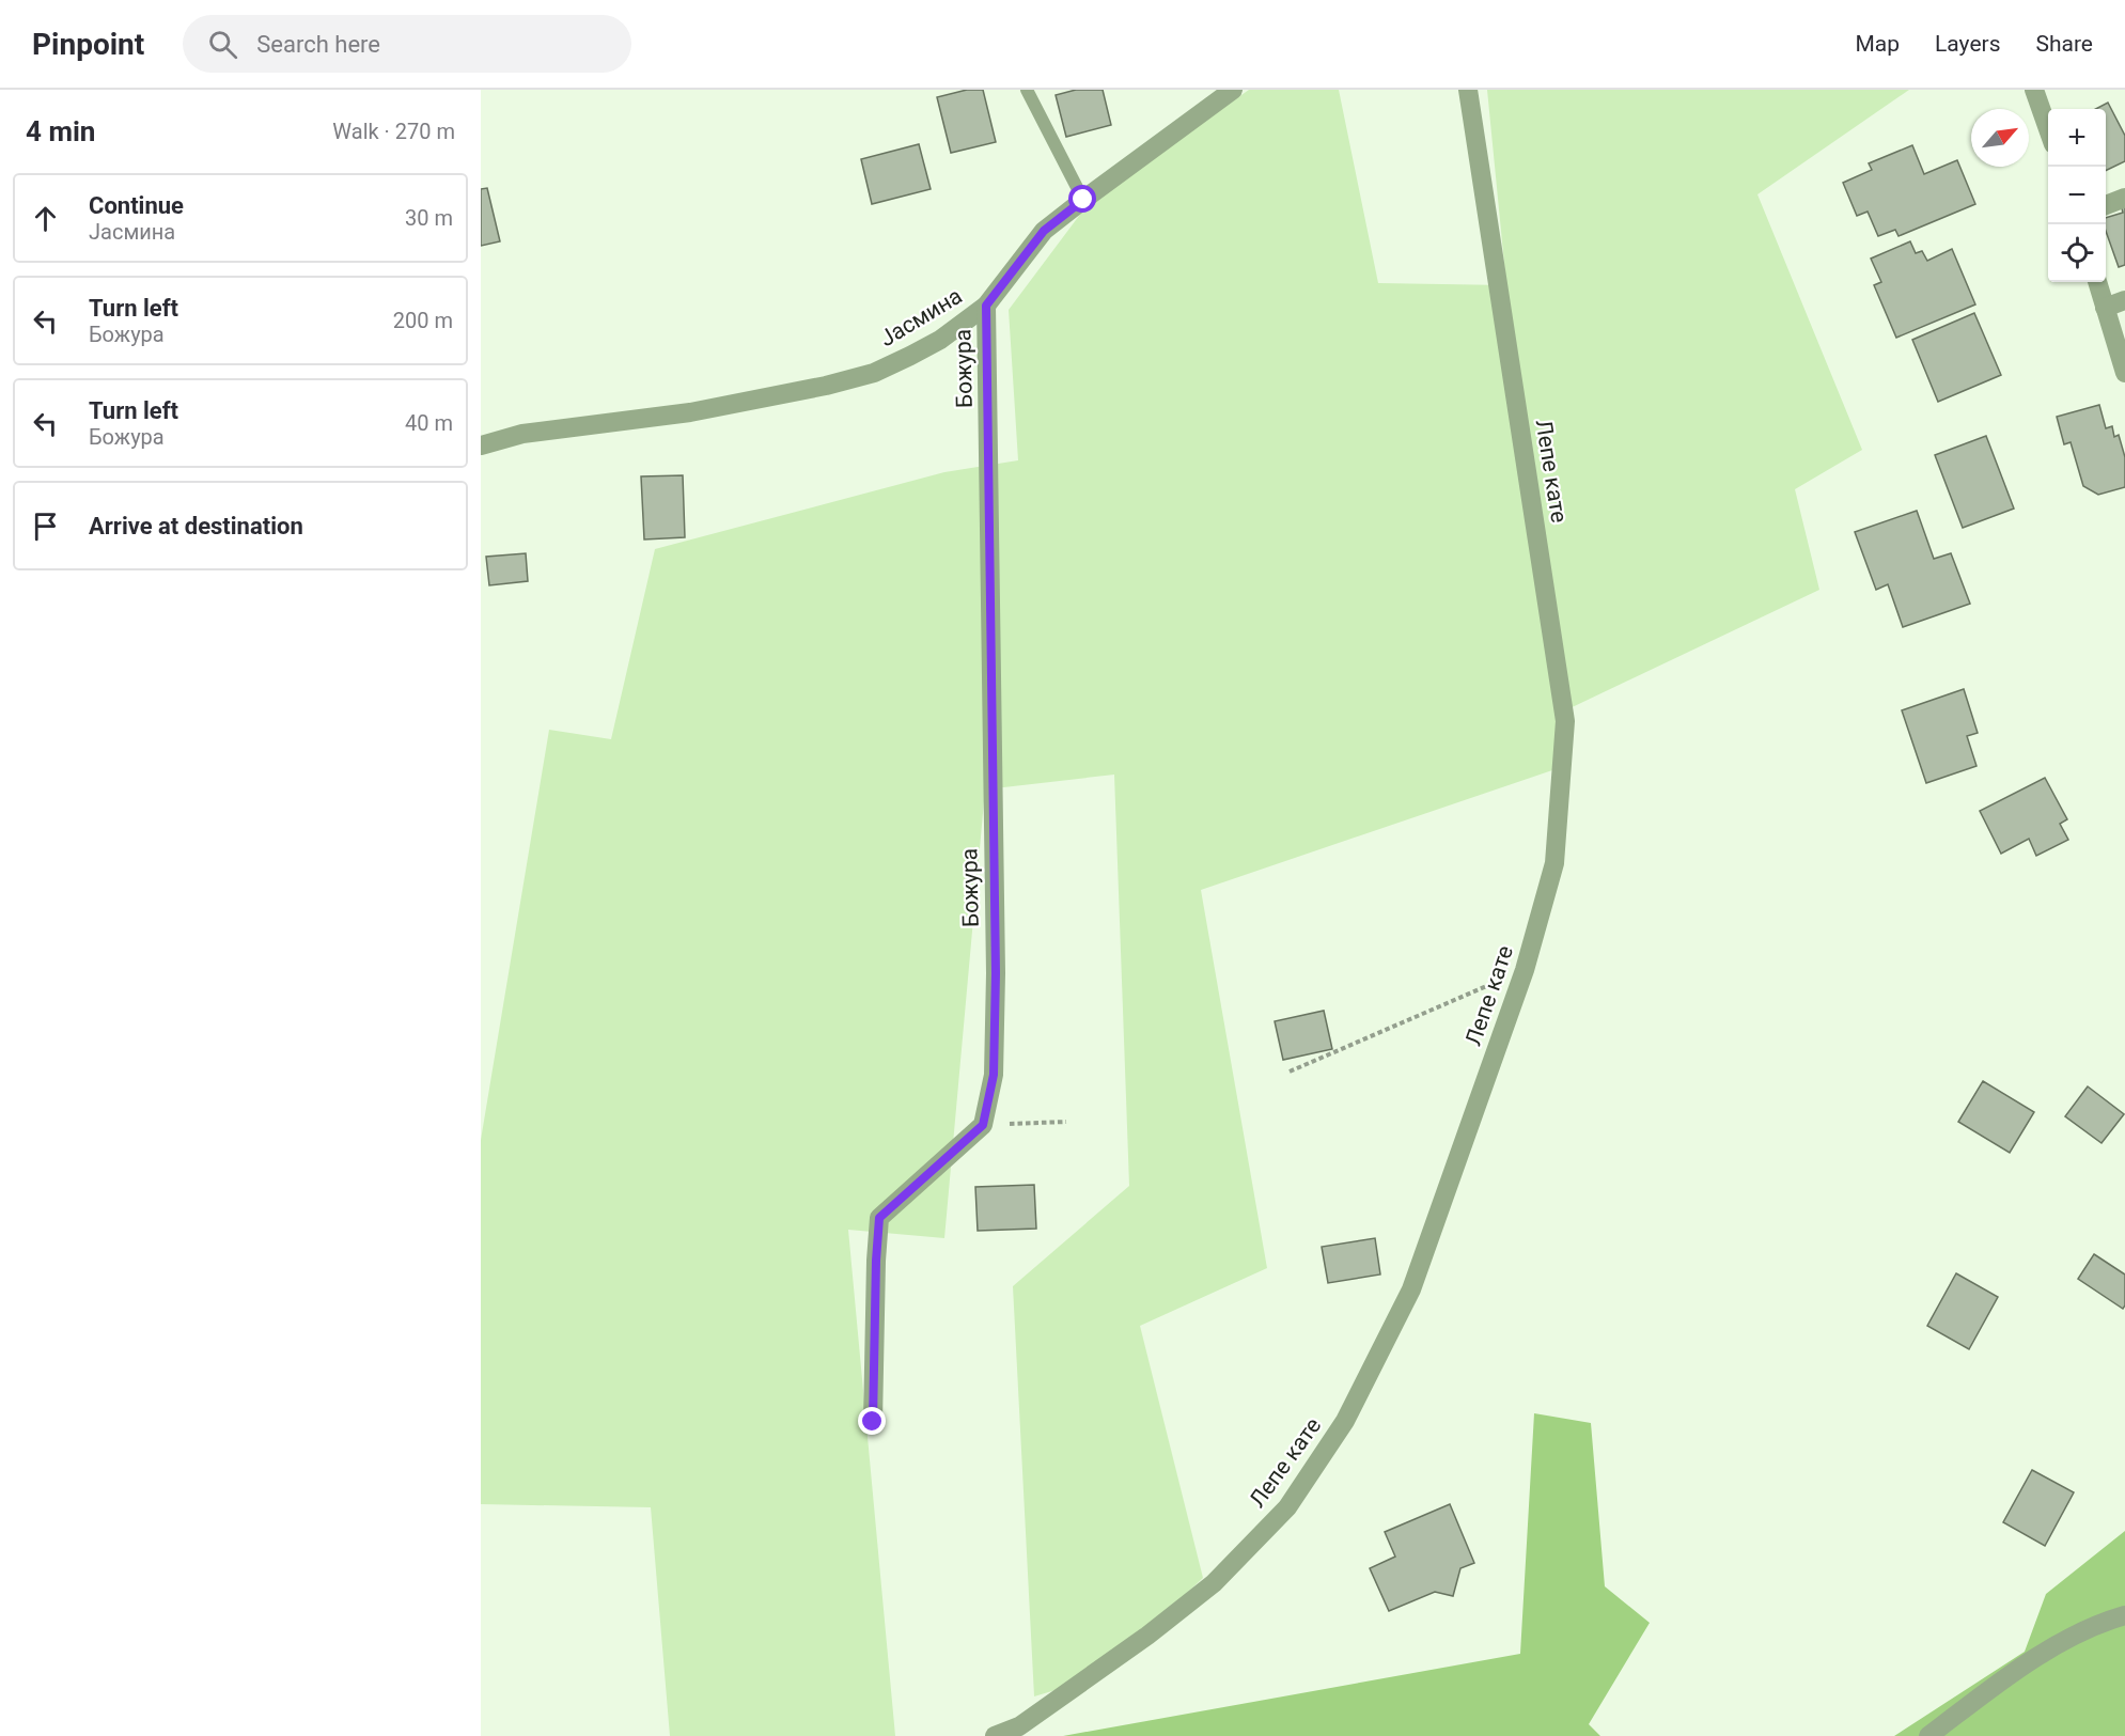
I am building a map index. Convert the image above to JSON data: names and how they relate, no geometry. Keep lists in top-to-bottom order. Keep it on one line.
{"streets":{"street":["Јасмина","Божура","Лепе кате"]},"crossings":[["Јасмина","Божура"]],"north":"top right","page":{"header":"Pinpoint","search":"Search here","nav":["Map","Layers","Share"],"heading":["4 min","Walk · 270 m"],"map_buttons":["+","−"],"list":[["Continue","Јасмина","30 m"],["Turn left","Божура","200 m"],["Turn left","Божура","40 m"],"Arrive at destination"]}}
